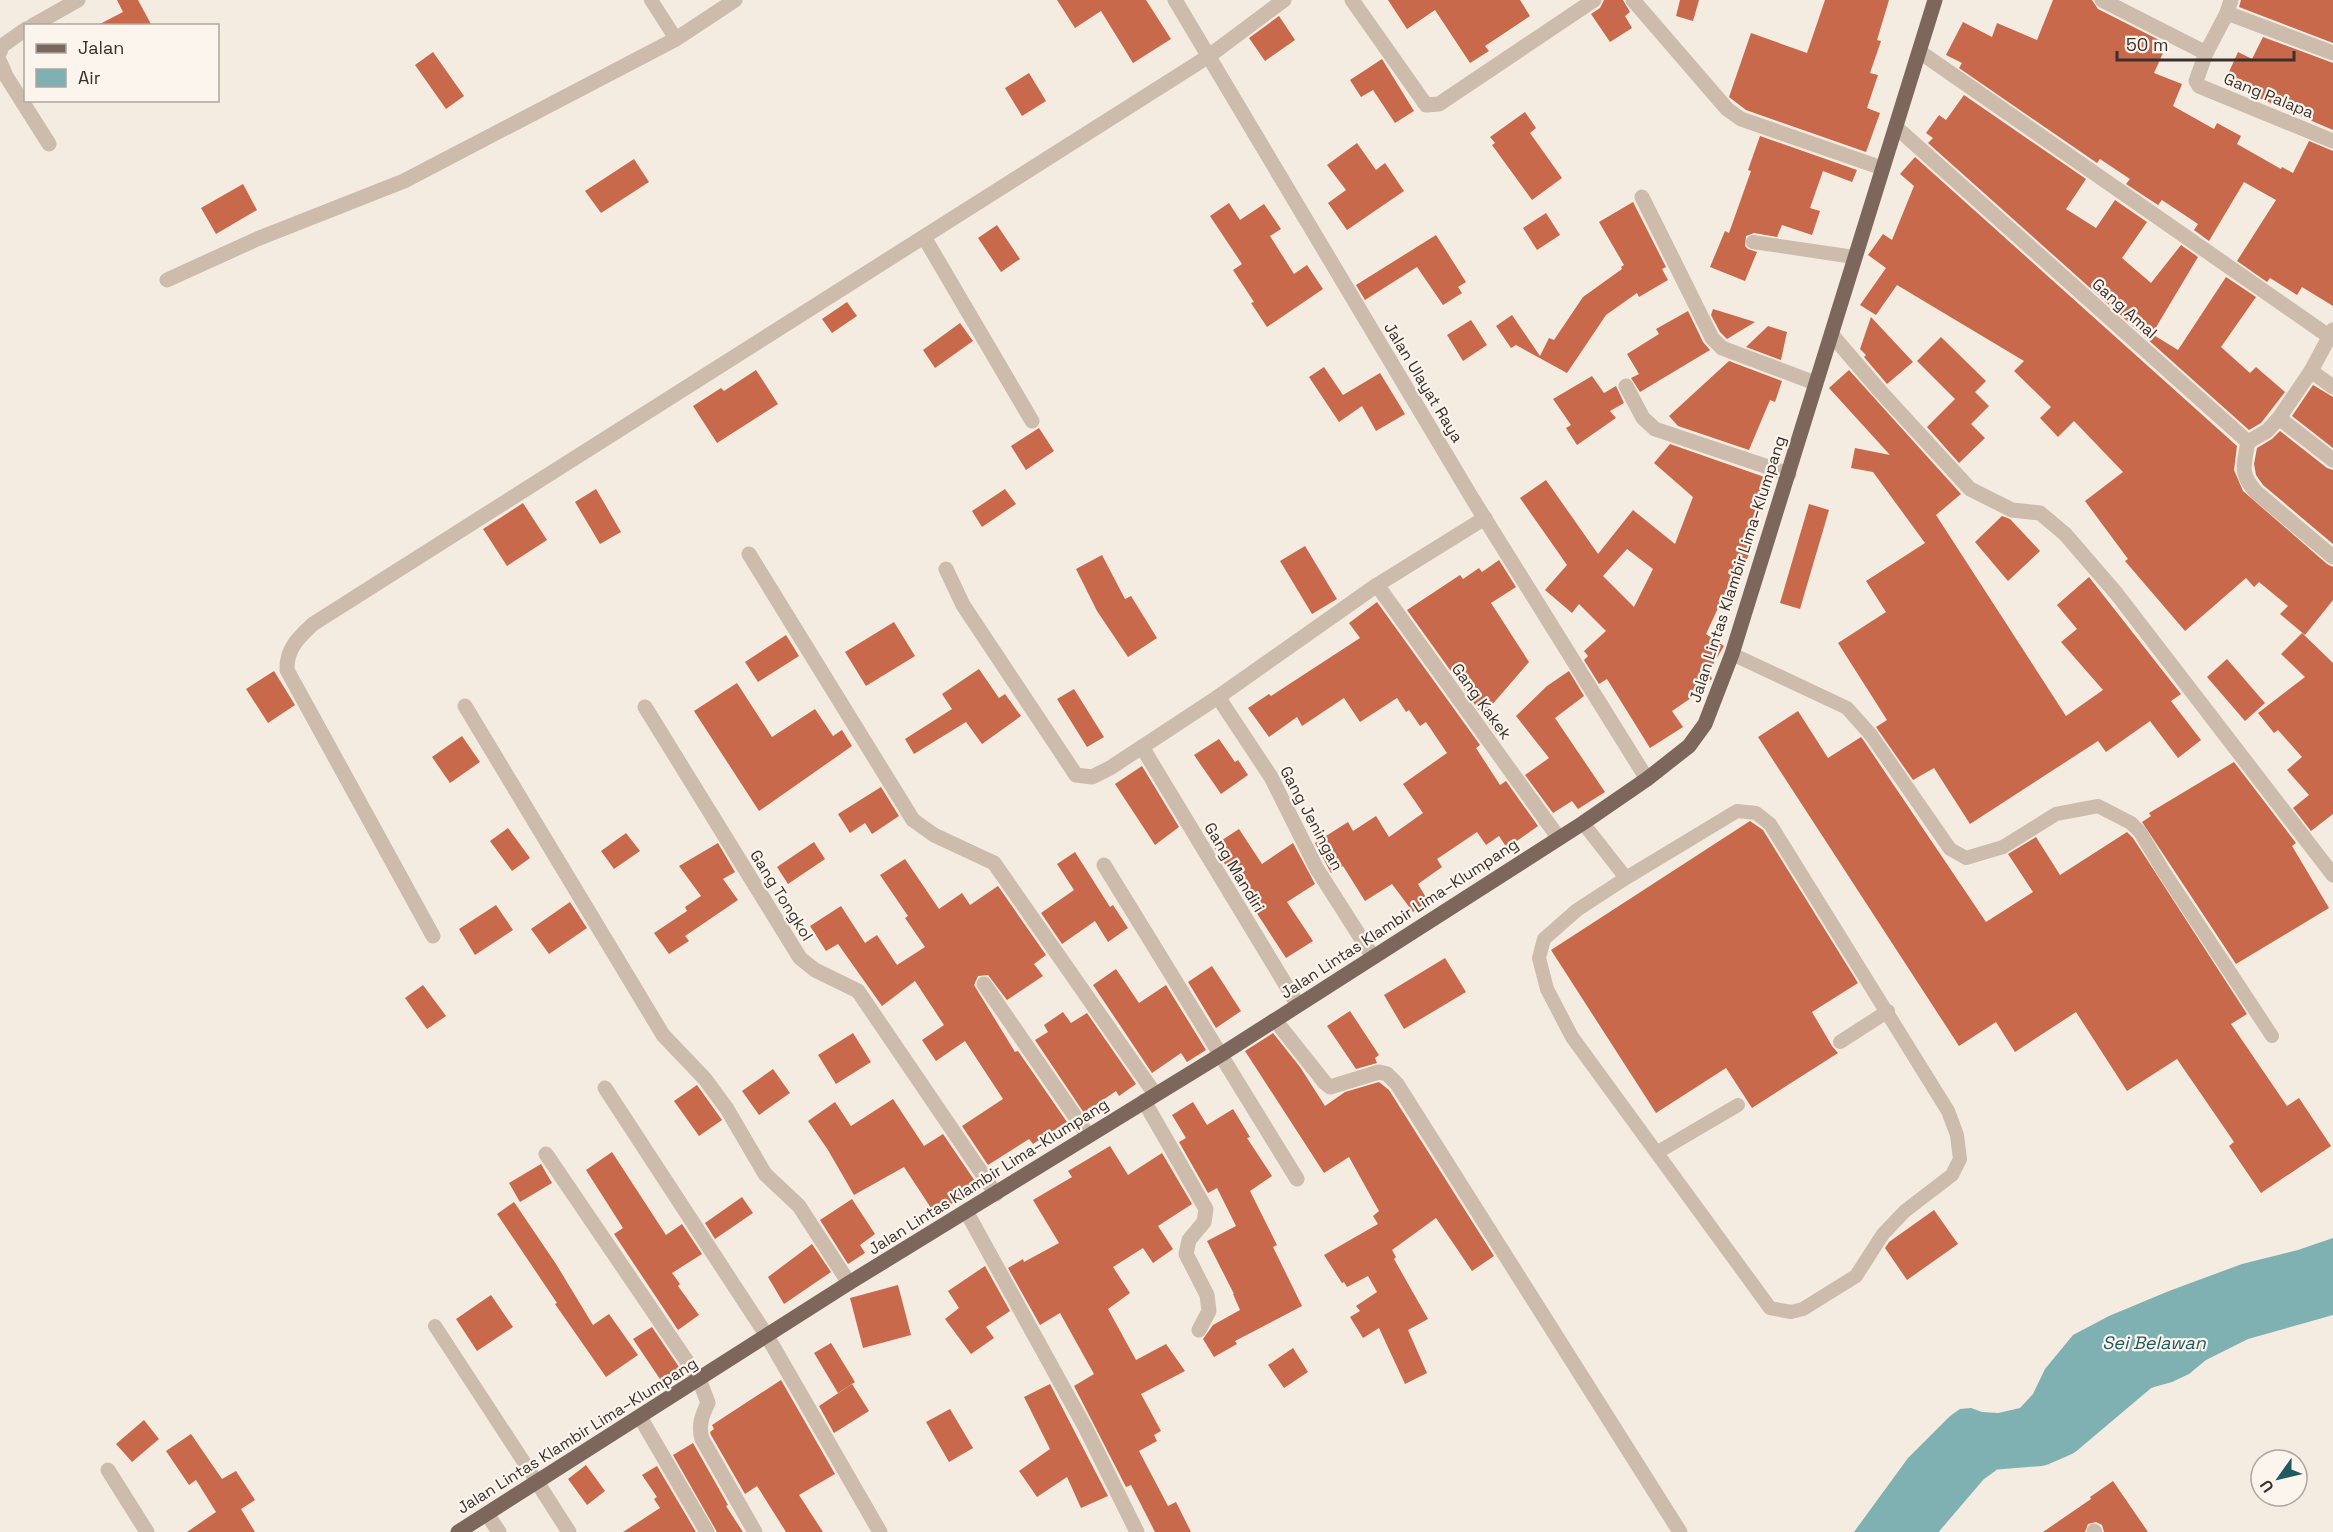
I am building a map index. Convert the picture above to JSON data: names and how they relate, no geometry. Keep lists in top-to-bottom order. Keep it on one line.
{"streets":{"main road":["Jalan Lintas Klambir Lima–Klumpang"],"street":["Gang Palapa","Gang Amal","Jalan Ulayat Raya","Gang Kakek","Gang Jeningan","Gang Mandiri","Gang Tongkol"]},"crossings":[["Gang Amal","Jalan Lintas Klambir Lima–Klumpang"],["Jalan Ulayat Raya","Jalan Lintas Klambir Lima–Klumpang"],["Jalan Lintas Klambir Lima–Klumpang","Gang Kakek"],["Jalan Lintas Klambir Lima–Klumpang","Gang Jeningan"],["Jalan Lintas Klambir Lima–Klumpang","Gang Mandiri"],["Jalan Lintas Klambir Lima–Klumpang","Gang Tongkol"]],"water":["Sei Belawan"],"legend":["Jalan","Air"],"scale_bar":"50 m","north":"bottom left"}
